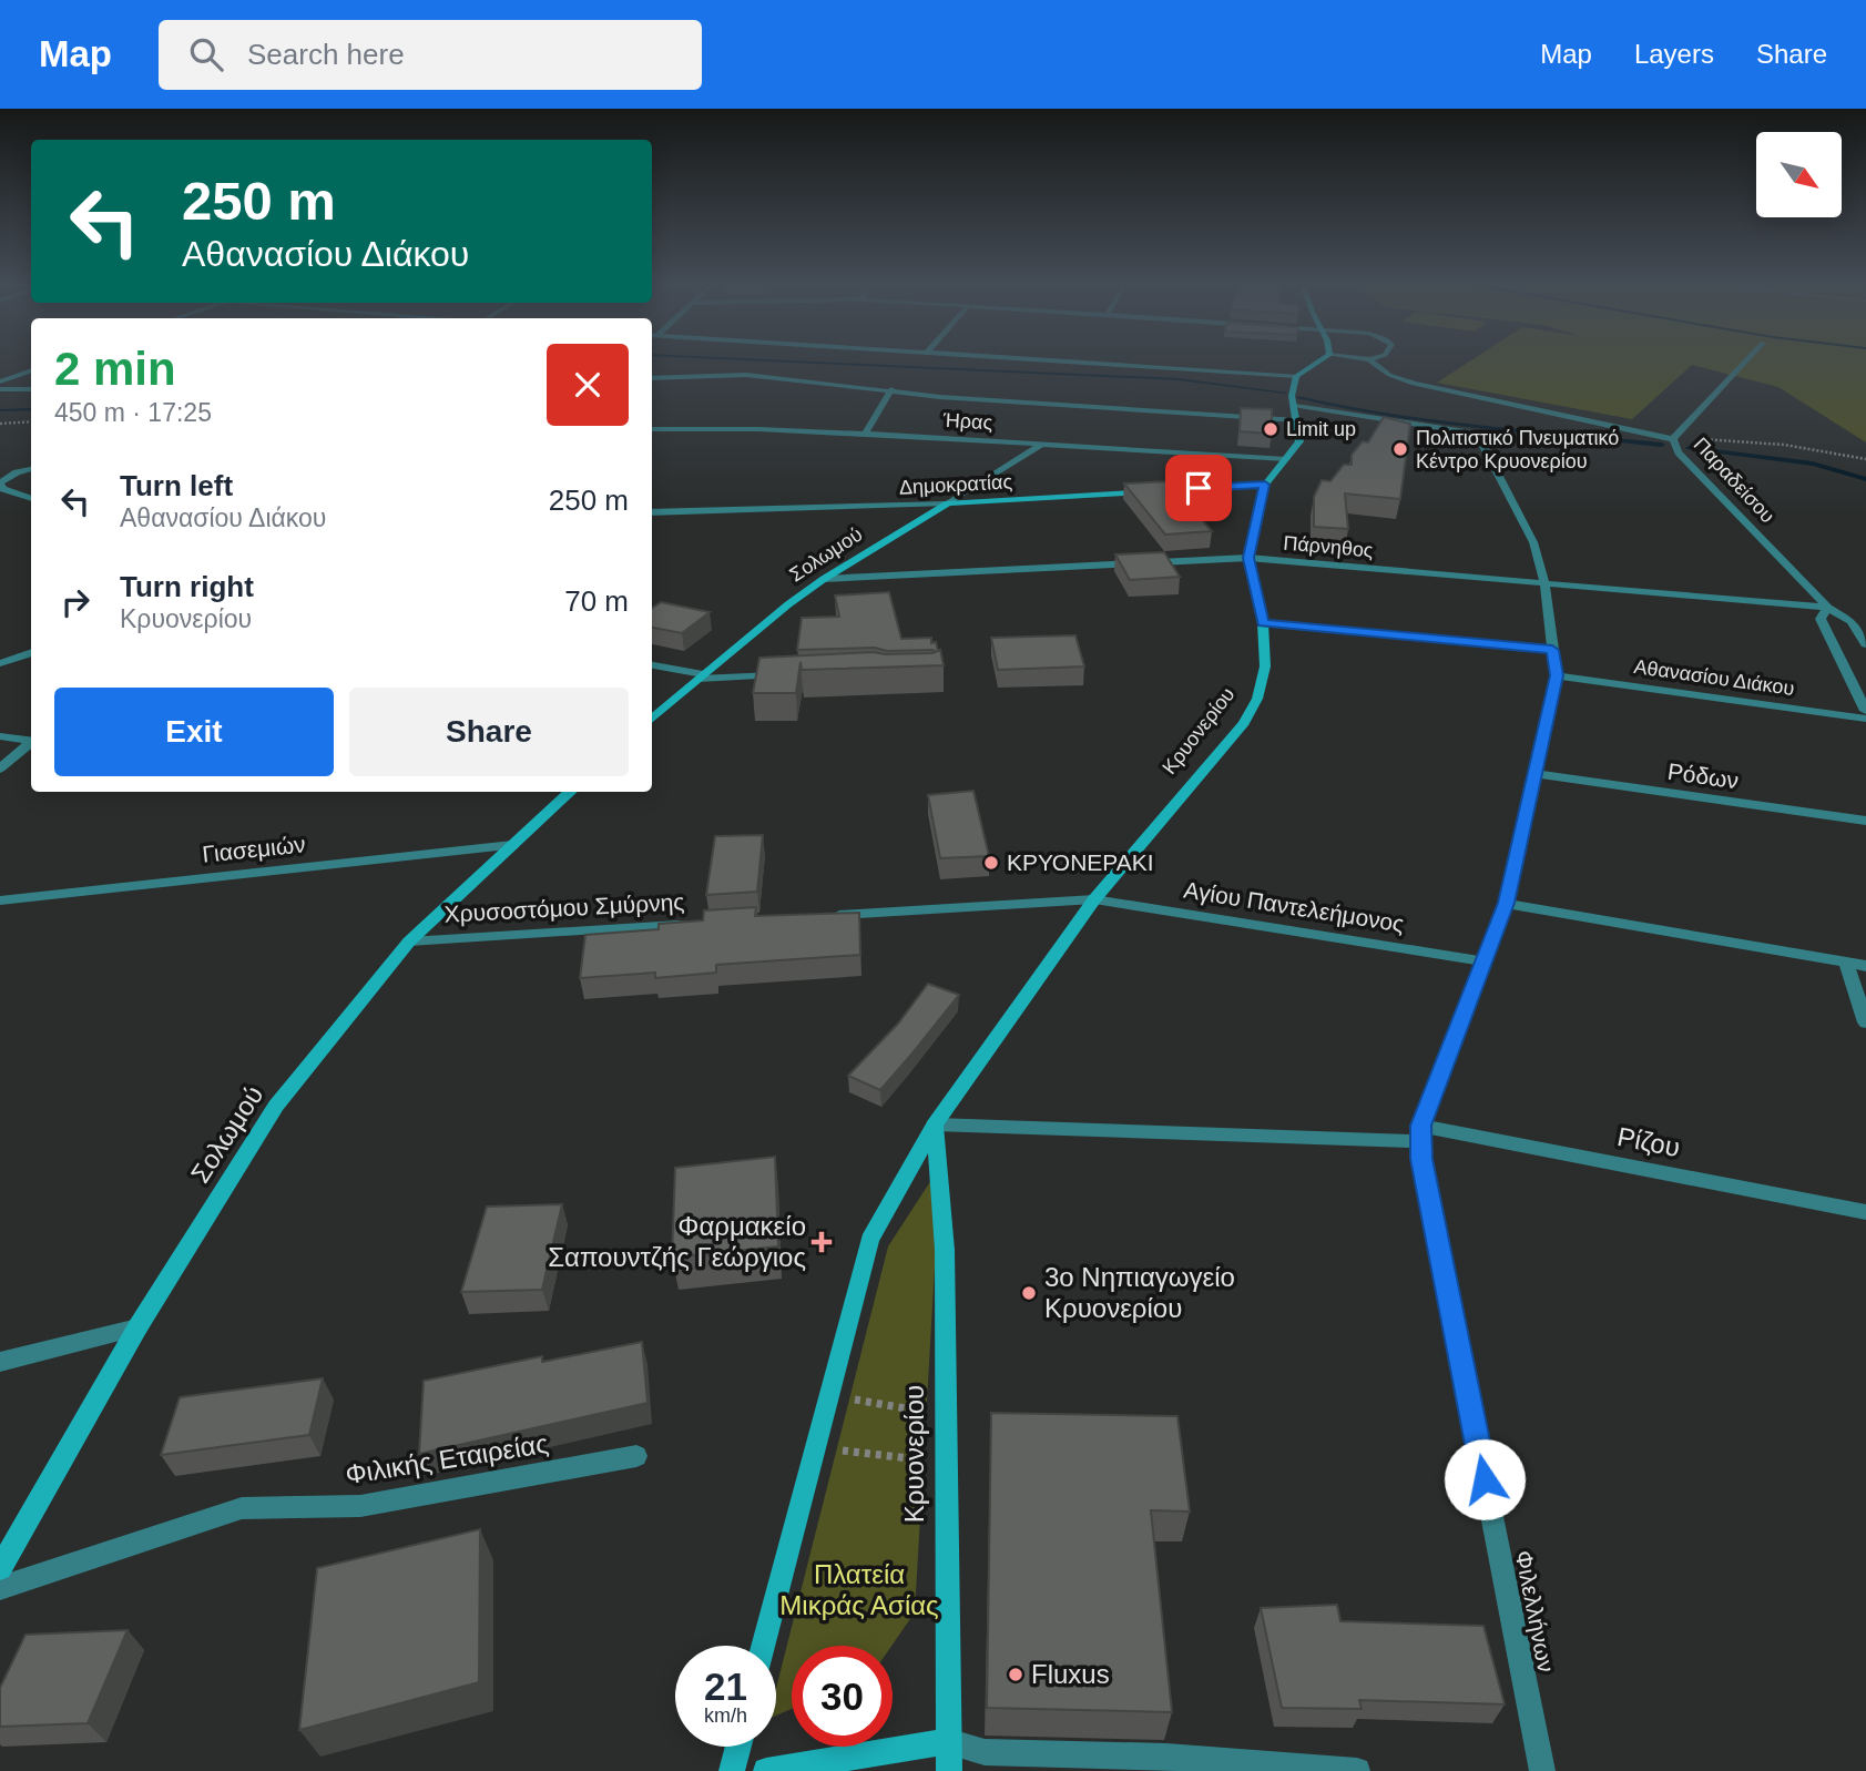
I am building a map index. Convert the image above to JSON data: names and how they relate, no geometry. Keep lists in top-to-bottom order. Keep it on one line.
{"streets":{"main road":["Δημοκρατίας","Σολωμού","Κρυονερίου"],"street":["Ήρας","Παραδείσου","Πάρνηθος","Αθανασίου Διάκου","Ρόδων","Γιασεμιών","Αγίου Παντελεήμονος","Χρυσοστόμου Σμύρνης","Ρίζου","Φιλικής Εταιρείας","Φιλελλήνων"]},"crossings":[["Ήρας","Σολωμού"],["Ήρας","Κρυονερίου"],["Παραδείσου","Πάρνηθος"],["Δημοκρατίας","Σολωμού"],["Δημοκρατίας","Κρυονερίου"],["Πάρνηθος","Σολωμού"],["Πάρνηθος","Κρυονερίου"],["Πάρνηθος","Φιλελλήνων"],["Σολωμού","Γιασεμιών"],["Σολωμού","Χρυσοστόμου Σμύρνης"],["Αθανασίου Διάκου","Φιλελλήνων"],["Κρυονερίου","Αγίου Παντελεήμονος"],["Κρυονερίου","Ρίζου"],["Κρυονερίου","Φιλελλήνων"],["Ρόδων","Φιλελλήνων"],["Αγίου Παντελεήμονος","Φιλελλήνων"],["Ρίζου","Φιλελλήνων"]],"parks":["Πλατεία Μικράς Ασίας"],"places":{"other":["Limit up","Πολιτιστικό Πνευματικό Κέντρο Κρυονερίου","ΚΡΥΟΝΕΡΑΚΙ","3ο Νηπιαγωγείο Κρυονερίου","Fluxus"],"health":["Φαρμακείο Σαπουντζής Γεώργιος"]},"north":"bottom right","page":{"header":"Map","search":"Search here","nav":["Map","Layers","Share"],"turn":["250 m","Αθανασίου Διάκου"],"heading":["2 min","450 m · 17:25"],"list":[{"name":"Turn left","note":"Αθανασίου Διάκου","value":"250 m"},{"name":"Turn right","note":"Κρυονερίου","value":"70 m"}],"buttons":["Exit","Share"],"speed":"21 km/h","limit":"30"}}
